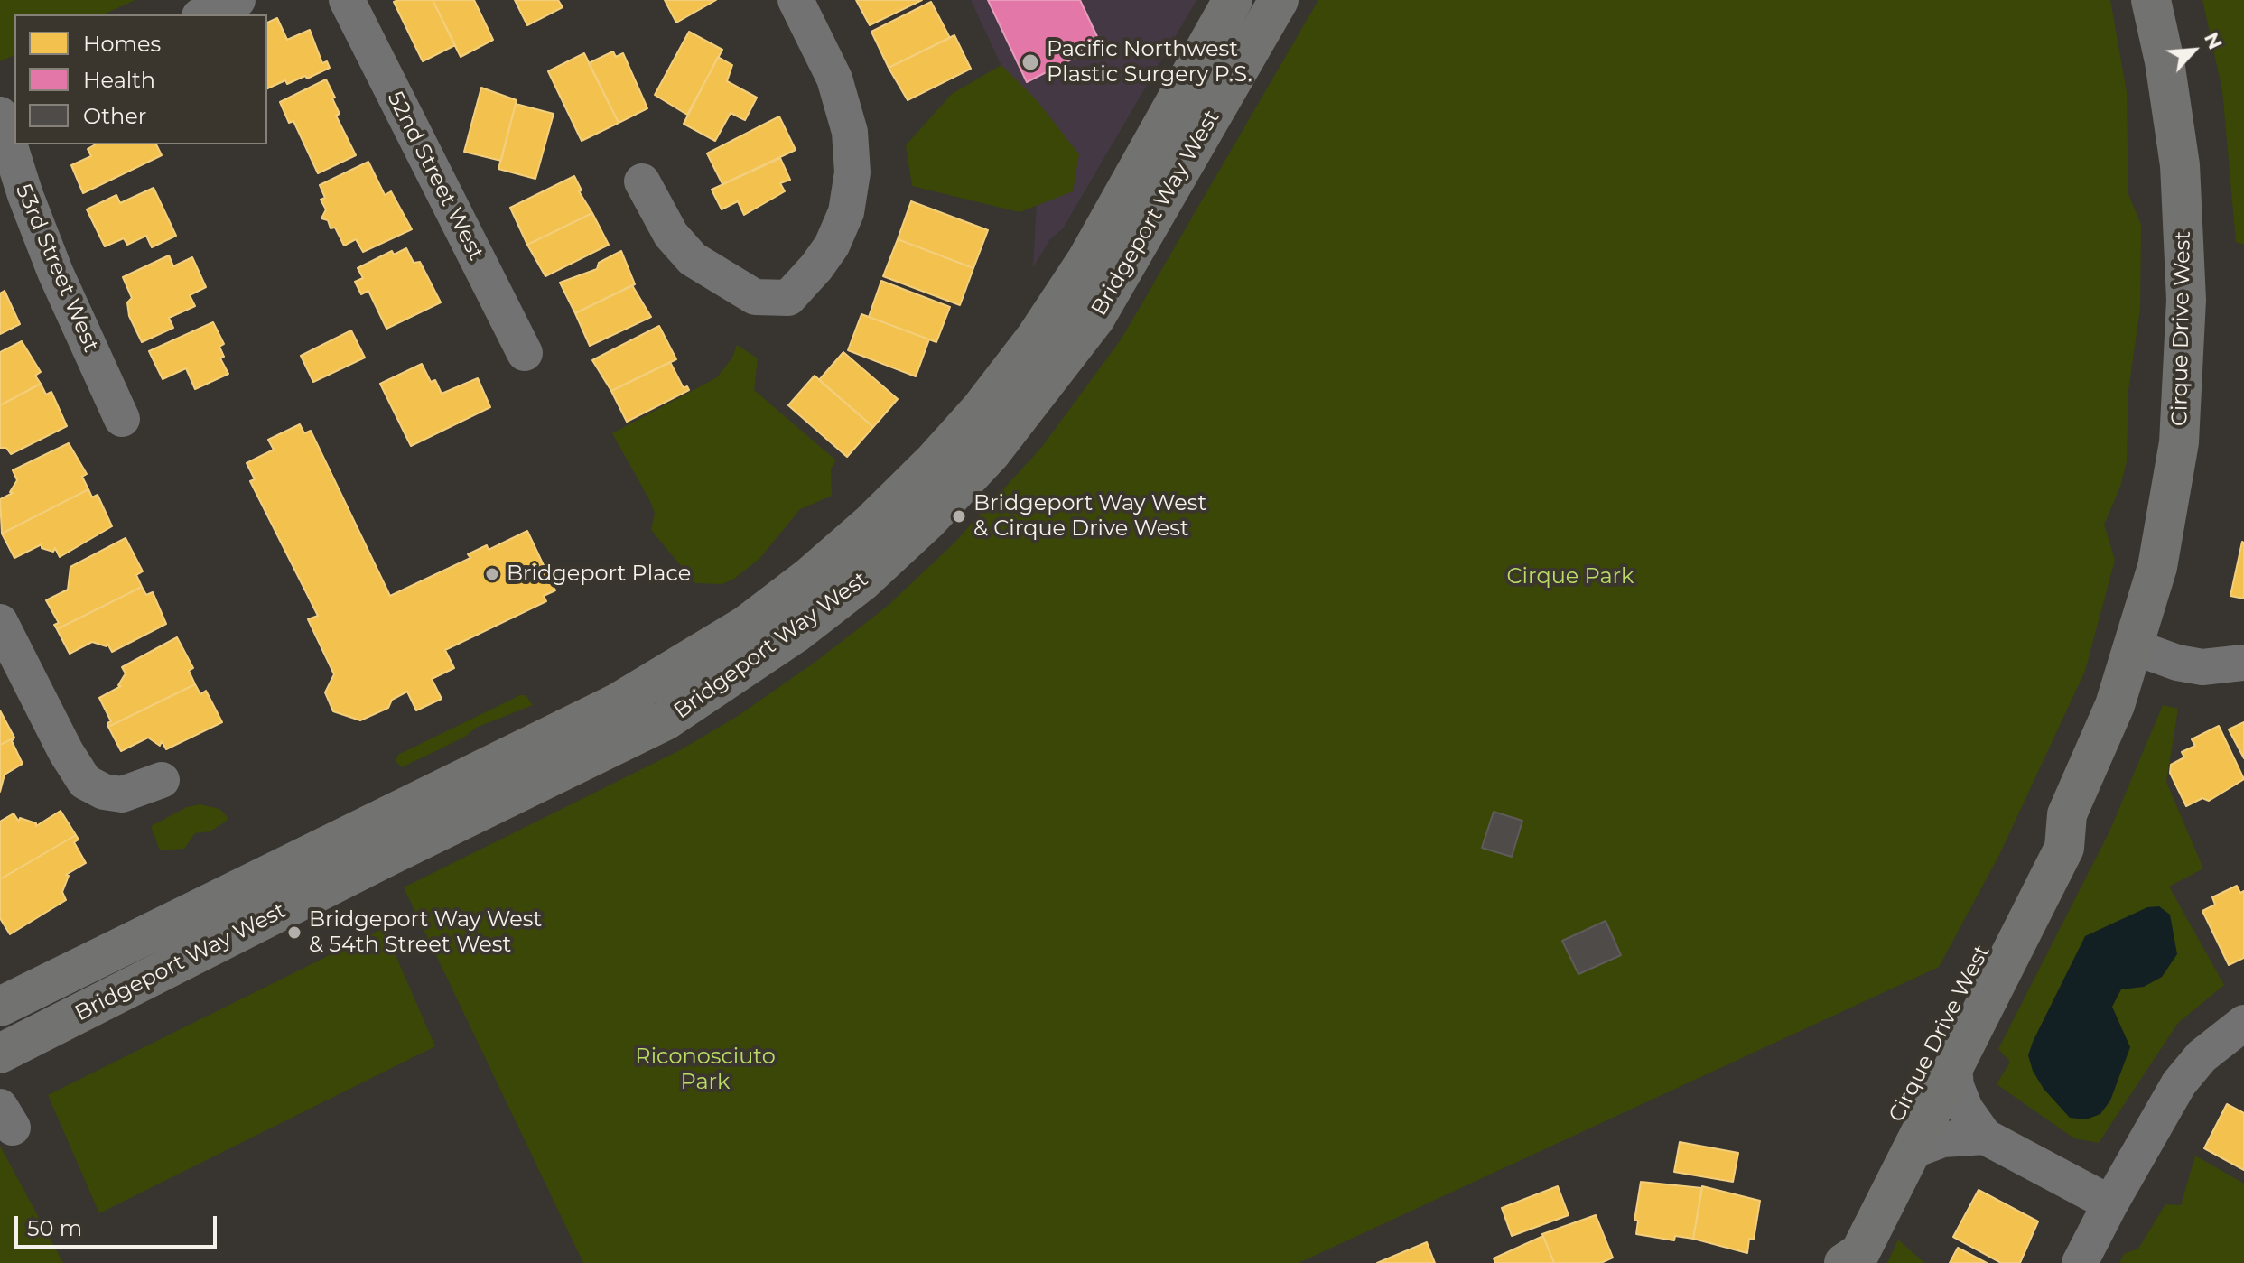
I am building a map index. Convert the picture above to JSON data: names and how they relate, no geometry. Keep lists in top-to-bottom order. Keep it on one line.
{"streets":{"main road":["Bridgeport Way West","Cirque Drive West"],"street":["52nd Street West","53rd Street West"]},"parks":["Cirque Park","Riconosciuto Park"],"places":["Pacific Northwest Plastic Surgery P.S.","Bridgeport Way West & Cirque Drive West","Bridgeport Place","Bridgeport Way West & 54th Street West"],"legend":["Homes","Health","Other"],"scale_bar":"50 m","north":"top right"}
